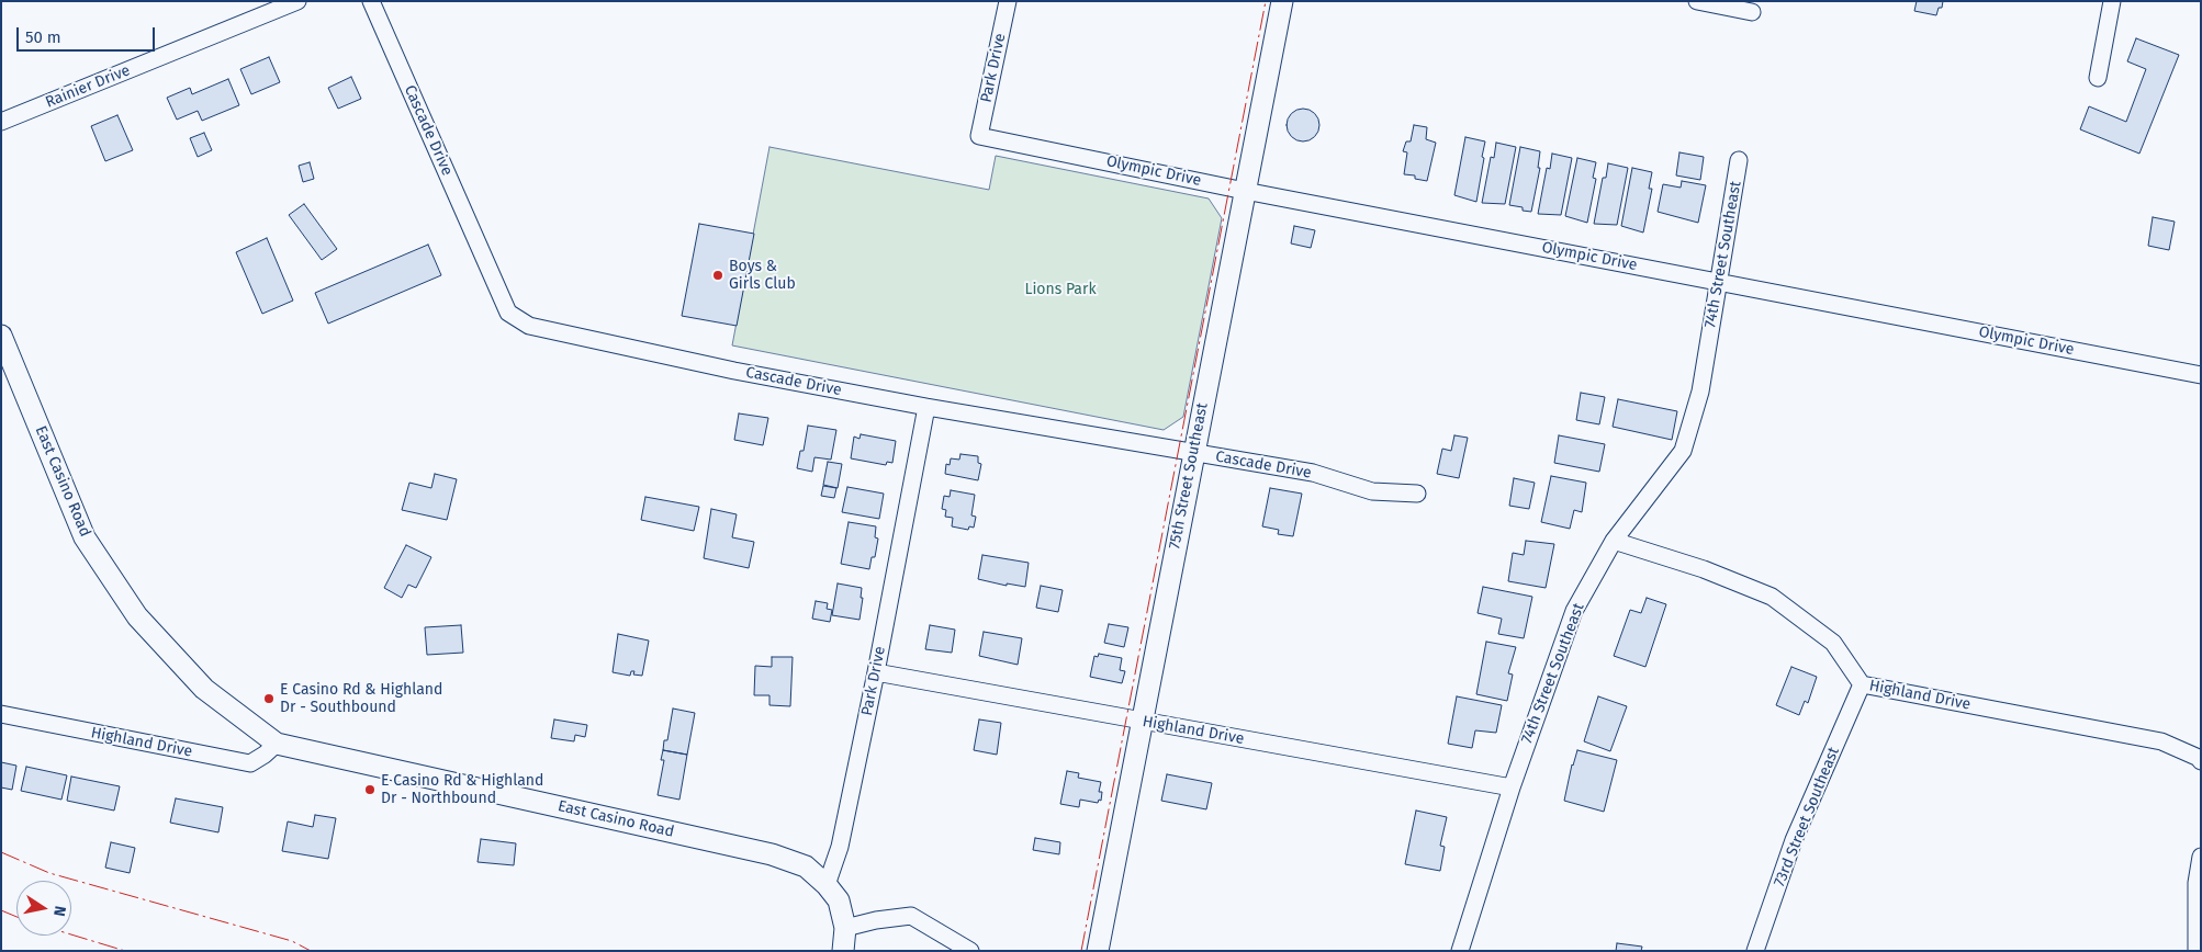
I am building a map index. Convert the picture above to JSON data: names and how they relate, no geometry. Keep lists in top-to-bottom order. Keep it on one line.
{"streets":{"street":["Park Drive","Rainier Drive","Cascade Drive","Olympic Drive","74th Street Southeast","75th Street Southeast","East Casino Road","Highland Drive","73rd Street Southeast"]},"crossings":[["Park Drive","Cascade Drive"],["Park Drive","Olympic Drive"],["Park Drive","East Casino Road"],["Park Drive","Highland Drive"],["Cascade Drive","75th Street Southeast"],["Olympic Drive","74th Street Southeast"],["Olympic Drive","75th Street Southeast"],["74th Street Southeast","Highland Drive"],["75th Street Southeast","Highland Drive"],["East Casino Road","Highland Drive"],["Highland Drive","73rd Street Southeast"]],"parks":["Lions Park"],"places":["Boys & Girls Club","E Casino Rd & Highland Dr - Southbound","E Casino Rd & Highland Dr - Northbound"],"scale_bar":"50 m","north":"right"}
